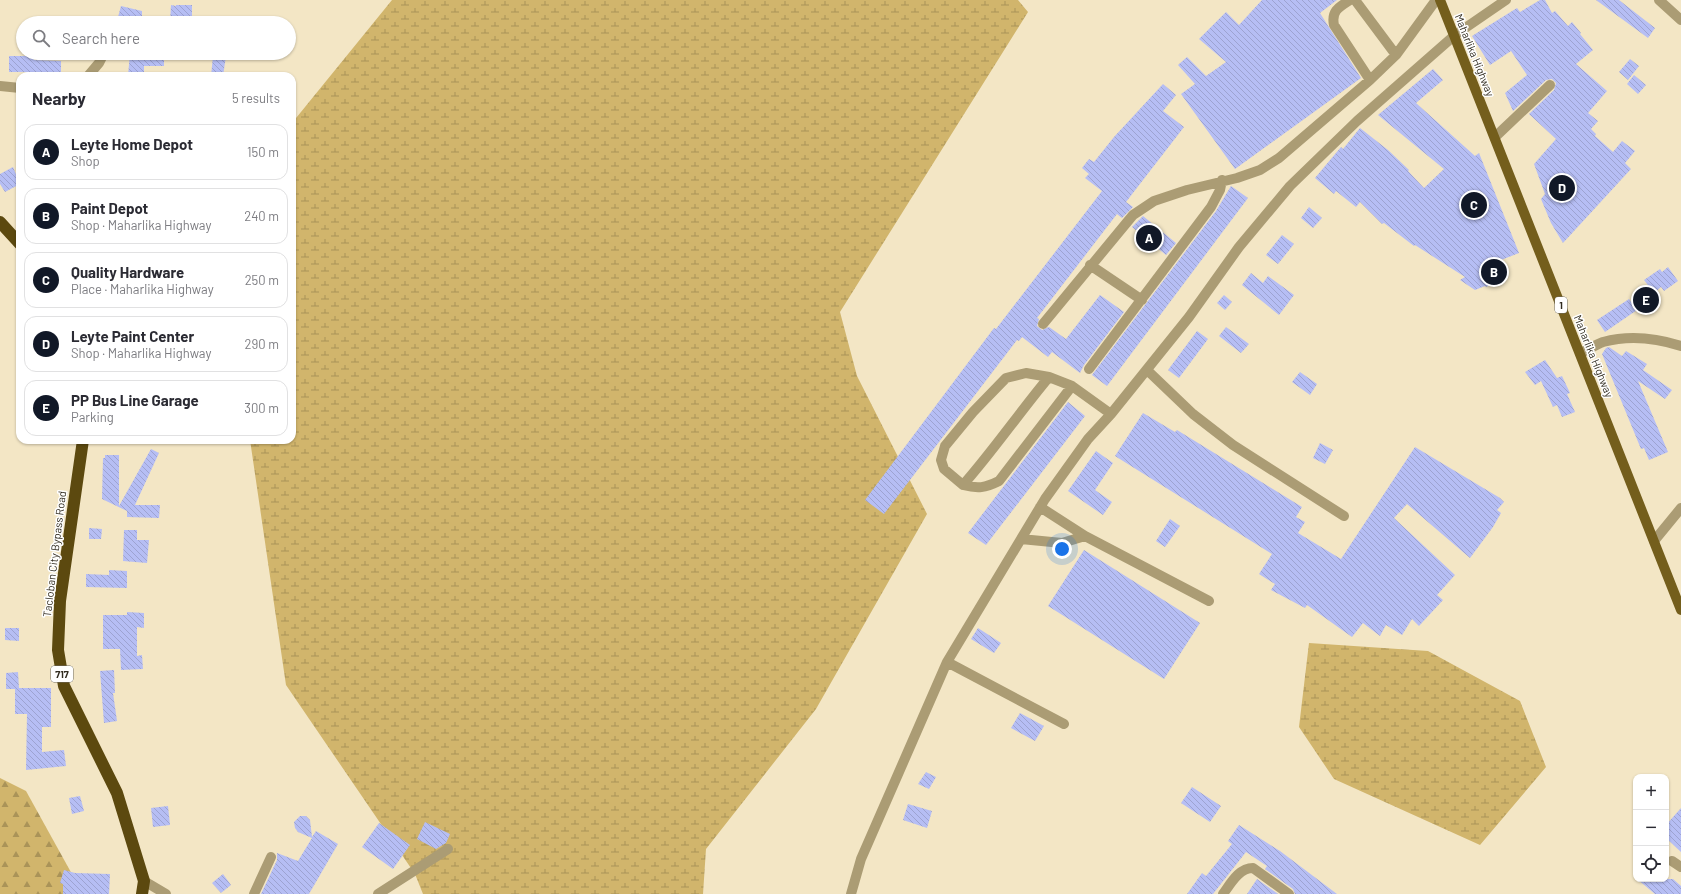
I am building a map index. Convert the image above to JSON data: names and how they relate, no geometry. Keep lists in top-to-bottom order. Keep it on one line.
{"streets":{"highway":["Tacloban City Bypass Road","717"],"main road":["Maharlika Highway","1"]},"page":{"search":"Search here","heading":["Nearby","5 results"],"list":[{"mark":"A","name":"Leyte Home Depot","note":"Shop","value":"150 m"},{"mark":"B","name":"Paint Depot","note":"Shop · Maharlika Highway","value":"240 m"},{"mark":"C","name":"Quality Hardware","note":"Place · Maharlika Highway","value":"250 m"},{"mark":"D","name":"Leyte Paint Center","note":"Shop · Maharlika Highway","value":"290 m"},{"mark":"E","name":"PP Bus Line Garage","note":"Parking","value":"300 m"}],"pins":["D","C","A","B","E"],"map_buttons":["+","−"]}}
